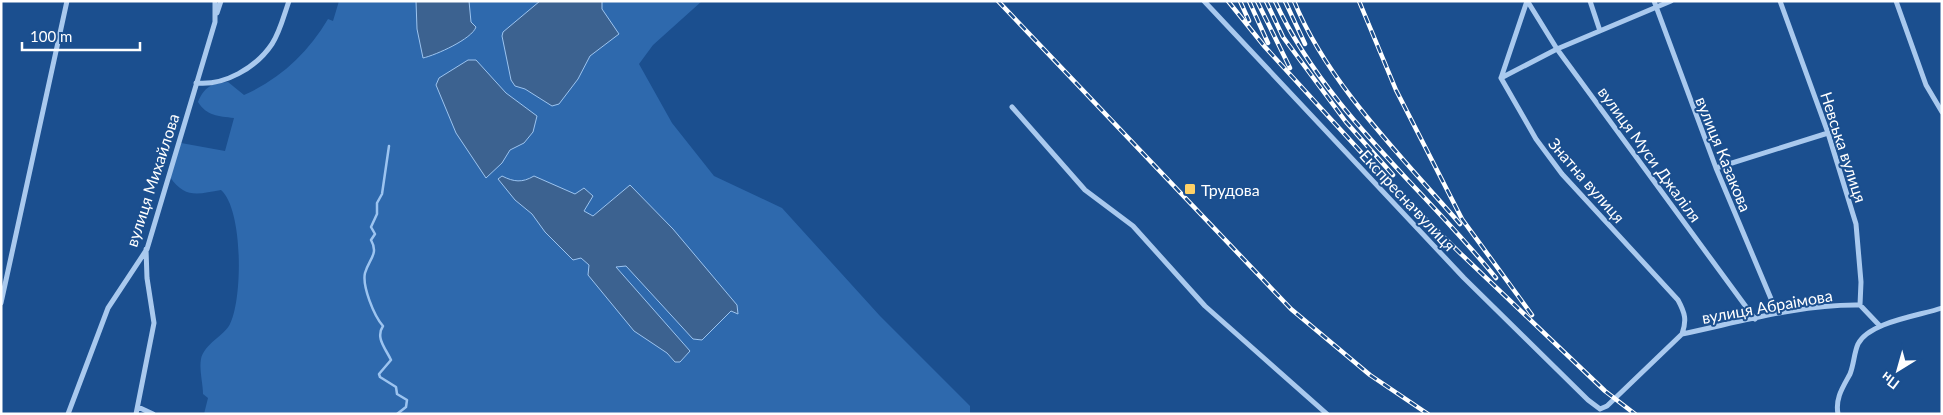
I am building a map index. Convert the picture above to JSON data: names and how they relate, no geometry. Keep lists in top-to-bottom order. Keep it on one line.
{"streets":{"street":["Невська вулиця","вулиця Муси Джаліля","вулиця Казакова","вулиця Михайлова","Знатна вулиця","Експресна вулиця","вулиця Абраімова"]},"crossings":[["Невська вулиця","вулиця Абраімова"],["вулиця Муси Джаліля","вулиця Абраімова"],["вулиця Казакова","вулиця Абраімова"],["Знатна вулиця","Експресна вулиця"],["Знатна вулиця","вулиця Абраімова"],["Експресна вулиця","вулиця Абраімова"]],"places":{"transit":["Трудова"]},"scale_bar":"100 m","north":"bottom left"}
